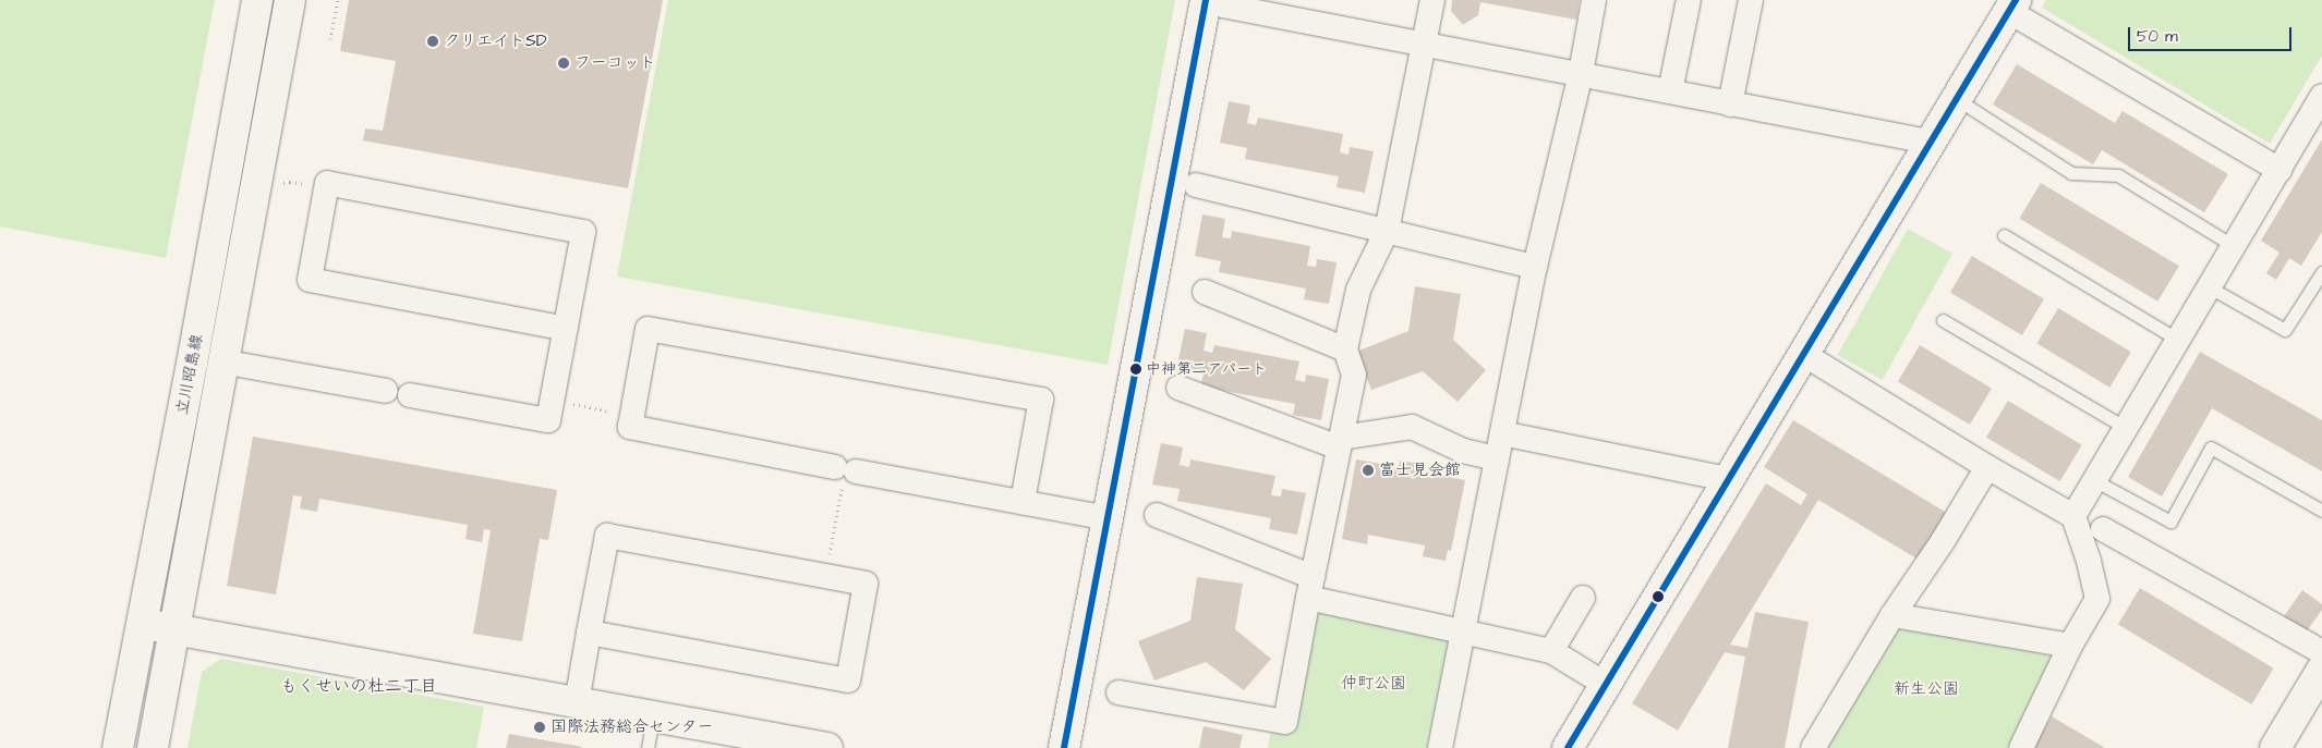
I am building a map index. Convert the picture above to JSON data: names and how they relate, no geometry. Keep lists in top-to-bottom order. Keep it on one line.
{"streets":{"street":["立川昭島線"]},"districts":["もくせいの杜二丁目"],"parks":["仲町公園","新生公園"],"places":["クリエイトSD","フーコット","中神第二アパート","富士見会館","国際法務総合センター"],"scale_bar":"50 m"}
